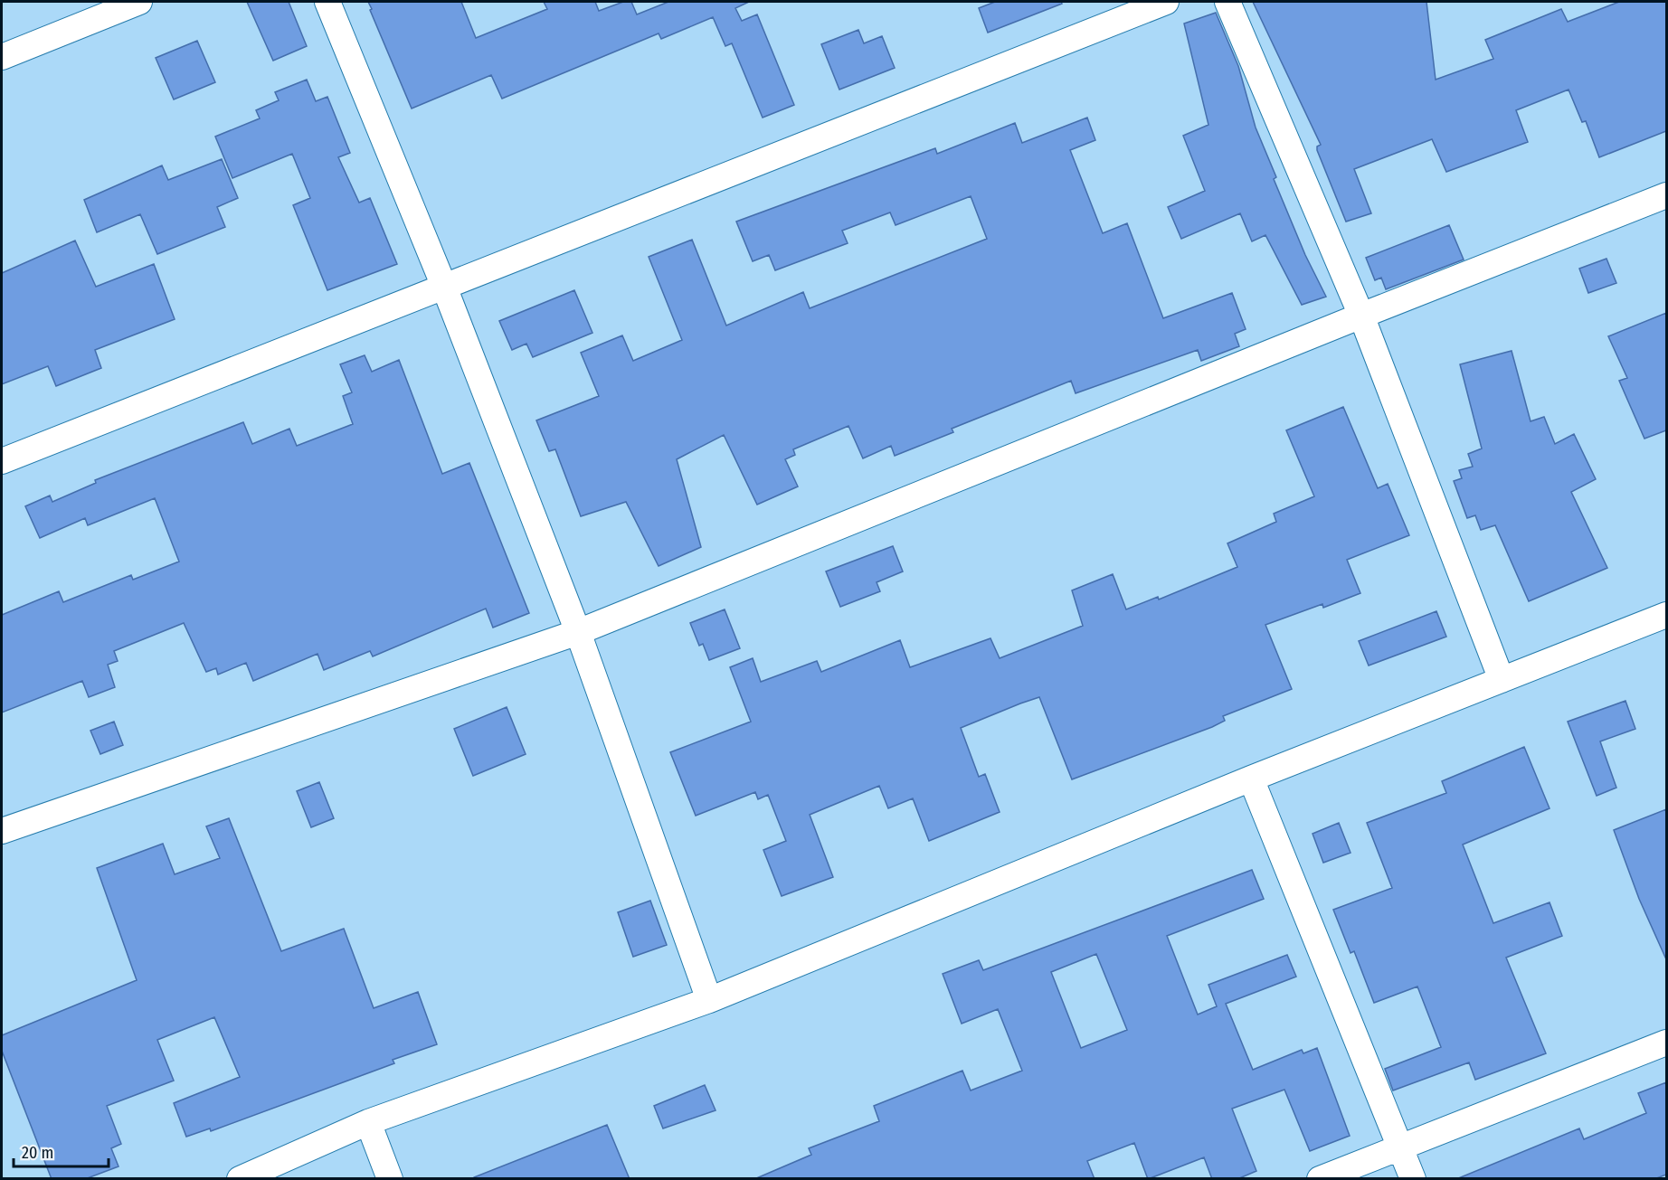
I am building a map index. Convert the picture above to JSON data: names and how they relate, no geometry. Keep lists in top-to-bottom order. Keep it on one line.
{"scale_bar":"20 m"}
